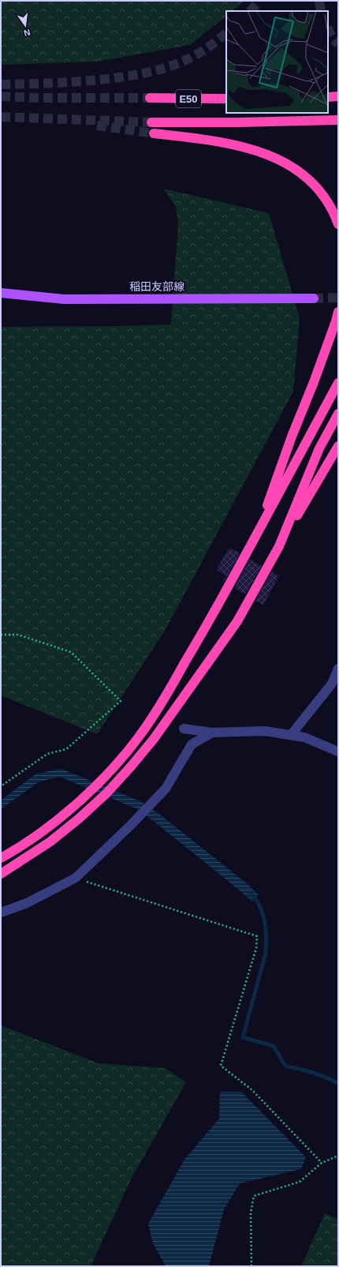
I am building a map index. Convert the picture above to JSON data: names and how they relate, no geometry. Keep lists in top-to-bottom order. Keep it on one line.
{"streets":{"highway":["E50"],"main road":["稲田友部線"]},"north":"bottom"}
